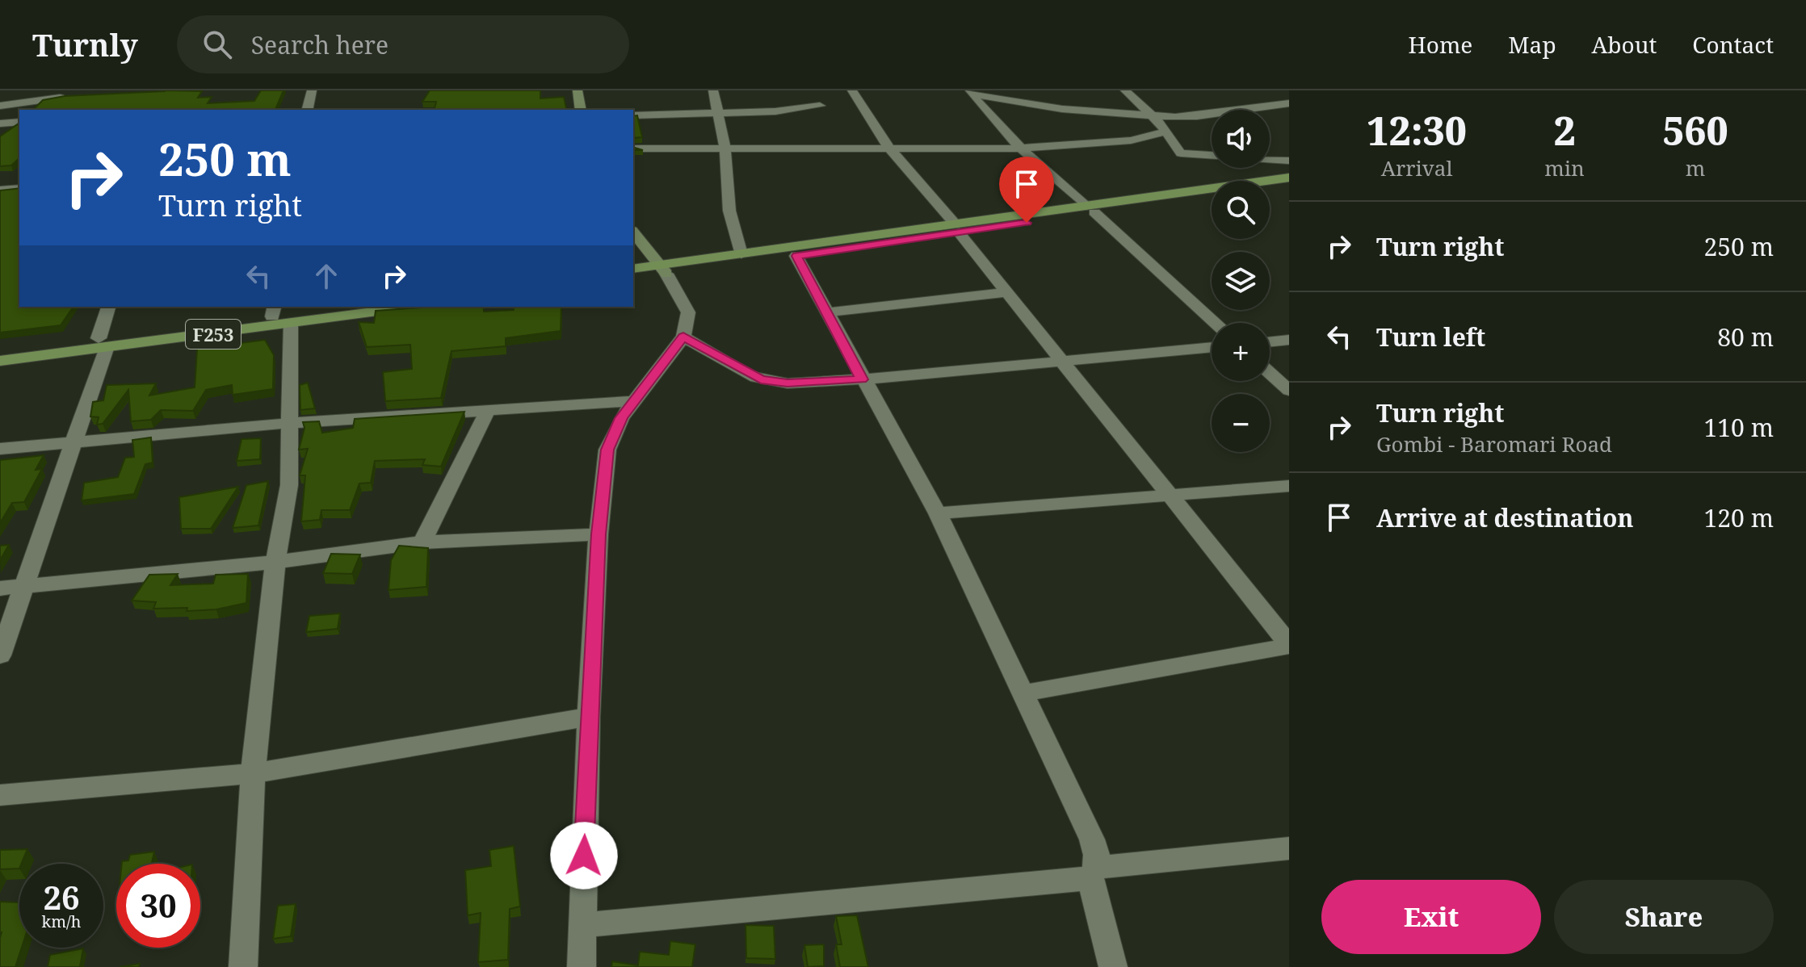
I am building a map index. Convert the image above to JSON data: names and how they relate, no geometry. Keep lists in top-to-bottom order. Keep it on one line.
{"streets":{"main road":["F253"]},"page":{"header":"Turnly","search":"Search here","nav":["Home","Map","About","Contact"],"eta":["12:30","Arrival","2","min","560","m"],"map_buttons":["+","−"],"turn":["250 m","Turn right"],"list":[{"name":"Turn right","value":"250 m"},{"name":"Turn left","value":"80 m"},{"name":"Turn right","note":"Gombi - Baromari Road","value":"110 m"},{"name":"Arrive at destination","value":"120 m"}],"speed":"26 km/h","limit":"30","buttons":["Exit","Share"]}}
